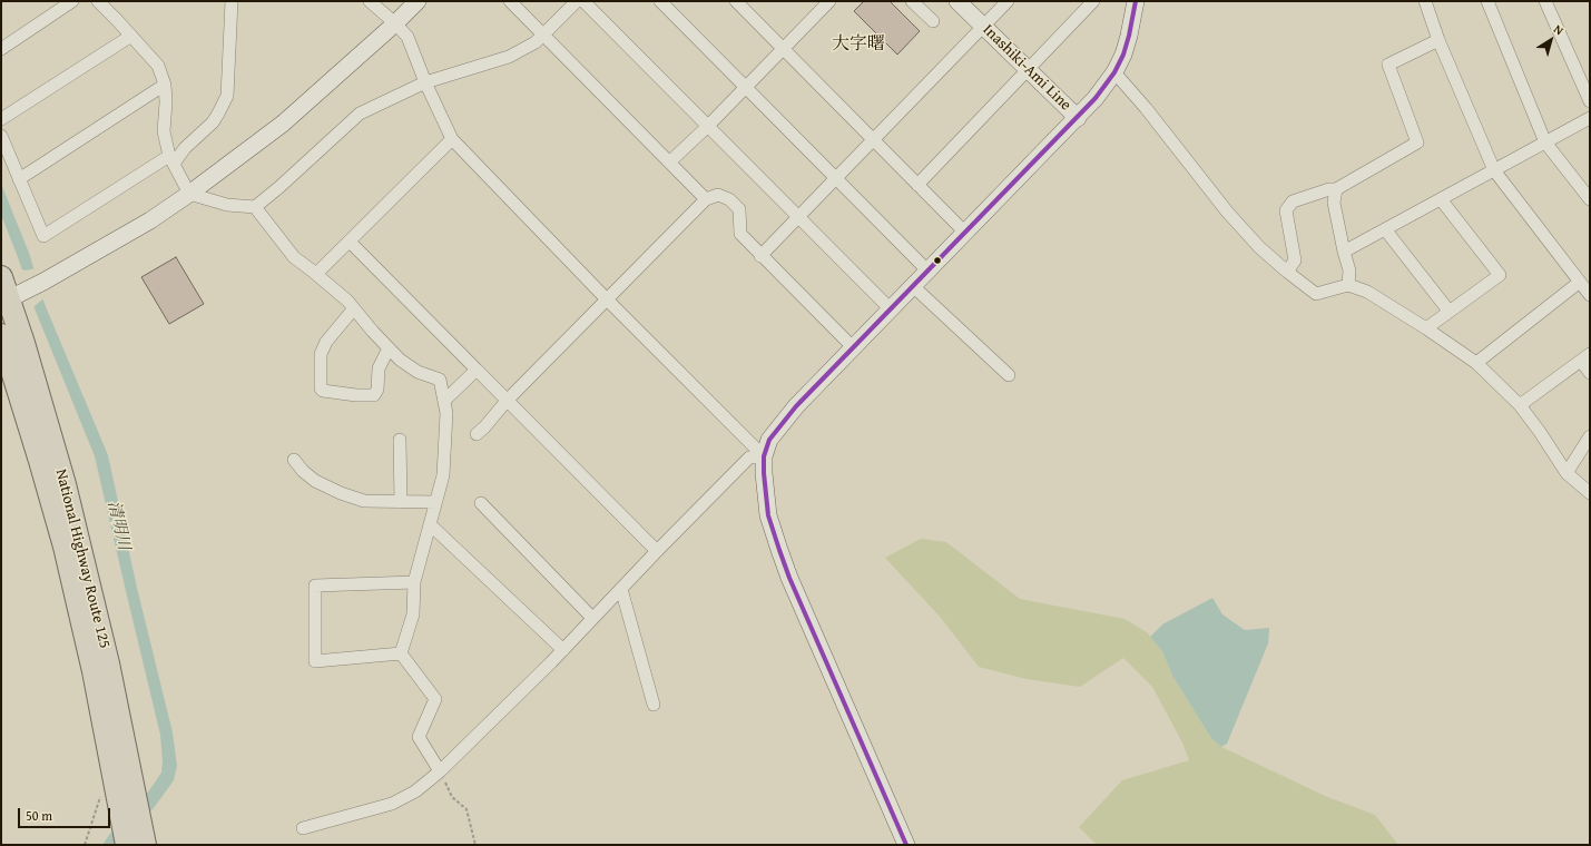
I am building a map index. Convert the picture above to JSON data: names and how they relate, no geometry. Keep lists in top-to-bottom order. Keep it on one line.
{"streets":{"highway":["National Highway Route 125"],"main road":["Inashiki-Ami Line"]},"districts":["大字曙"],"water":["清明川"],"scale_bar":"50 m","north":"top right"}
